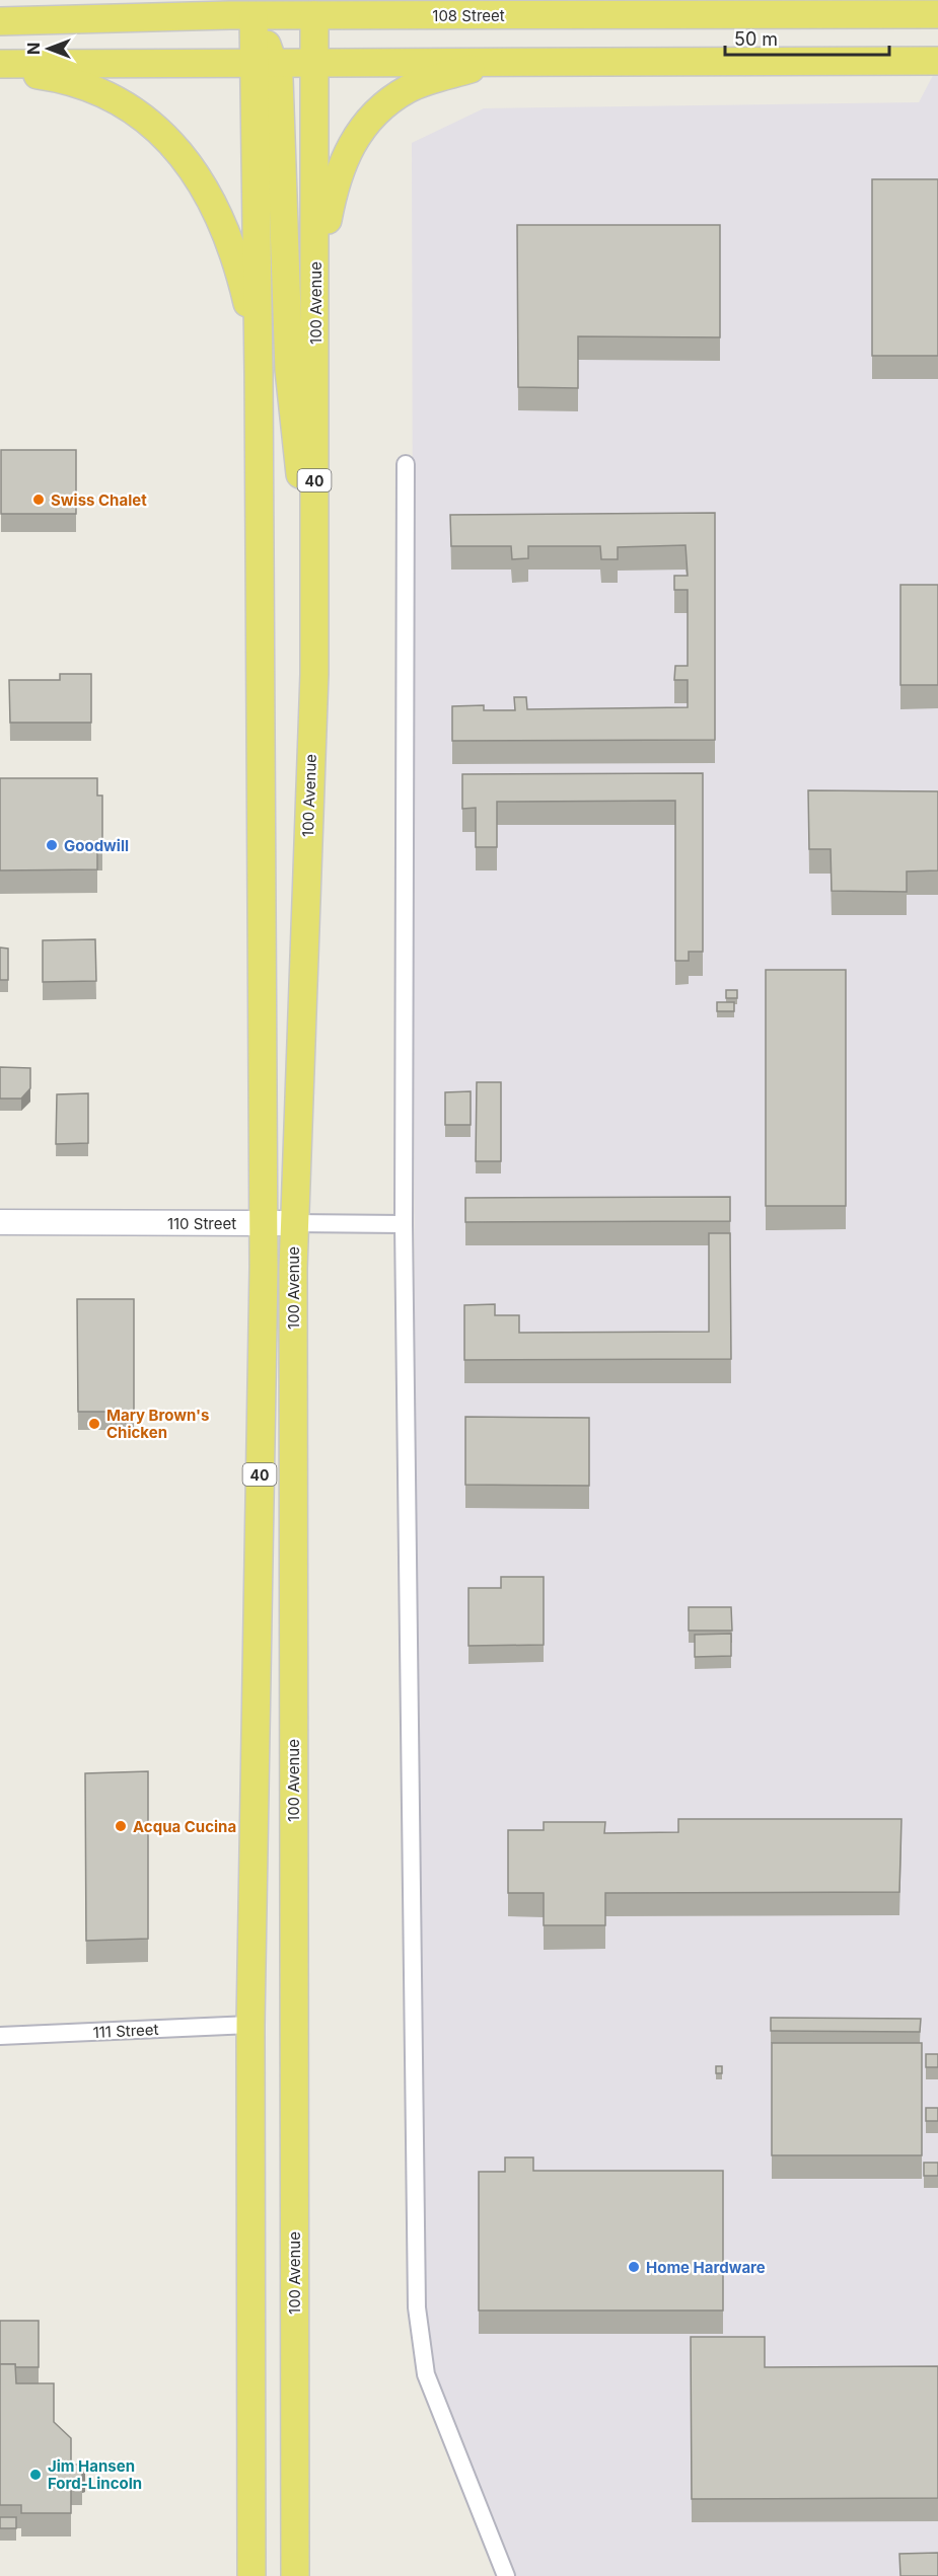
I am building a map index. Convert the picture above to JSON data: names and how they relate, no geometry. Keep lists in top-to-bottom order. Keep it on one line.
{"streets":{"main road":["108 Street","100 Avenue","40"],"street":["110 Street","111 Street"]},"crossings":[["108 Street","100 Avenue"],["100 Avenue","110 Street"],["100 Avenue","111 Street"]],"places":["Swiss Chalet","Goodwill","Mary Brown's Chicken","Acqua Cucina","Home Hardware","Jim Hansen Ford-Lincoln"],"scale_bar":"50 m","north":"left"}
